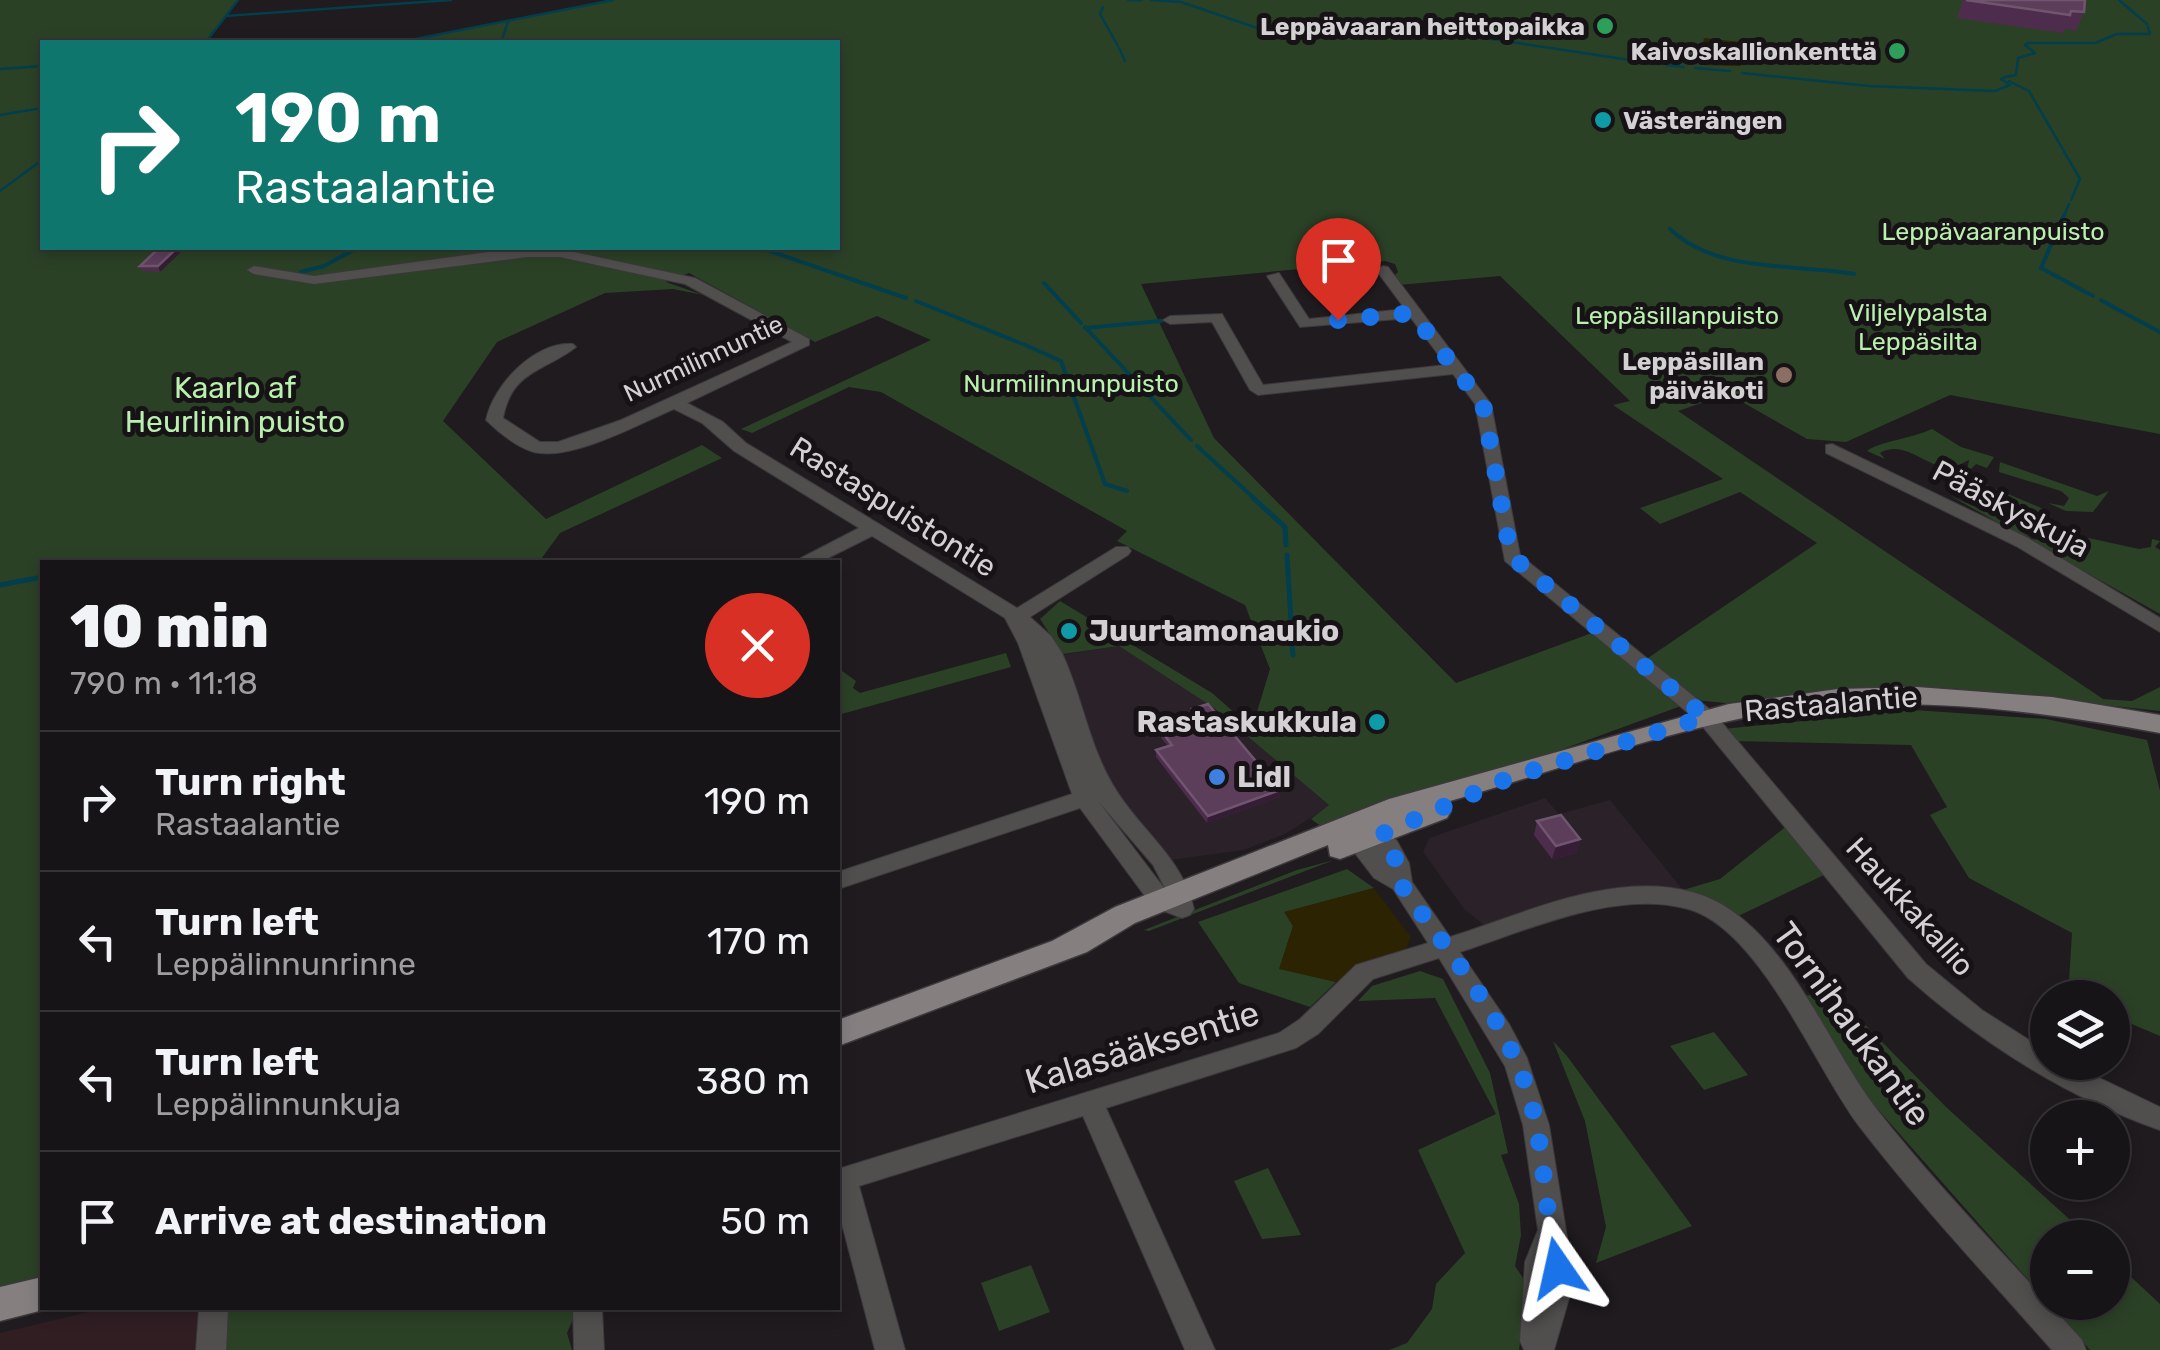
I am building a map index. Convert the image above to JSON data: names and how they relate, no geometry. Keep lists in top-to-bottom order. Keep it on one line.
{"streets":{"main road":["Rastaalantie"],"street":["Nurmilinnuntie","Rastaspuistontie","Pääskyskuja","Haukkakallio","Tornihaukantie","Kalasääksentie"]},"crossings":[["Nurmilinnuntie","Rastaspuistontie"],["Rastaalantie","Haukkakallio"],["Tornihaukantie","Kalasääksentie"]],"parks":["Leppävaaranpuisto","Viljelypalsta Leppäsilta","Leppäsillanpuisto","Nurmilinnunpuisto","Kaarlo af Heurlinin puisto"],"places":["Leppävaaran heittopaikka","Kaivoskallionkenttä","Västerängen","Leppäsillan päiväkoti","Juurtamonaukio","Rastaskukkula","Lidl"],"page":{"turn":["190 m","Rastaalantie"],"heading":["10 min","790 m · 11:18"],"list":[{"name":"Turn right","note":"Rastaalantie","value":"190 m"},{"name":"Turn left","note":"Leppälinnunrinne","value":"170 m"},{"name":"Turn left","note":"Leppälinnunkuja","value":"380 m"},{"name":"Arrive at destination","value":"50 m"}],"map_buttons":["+","−"]}}
